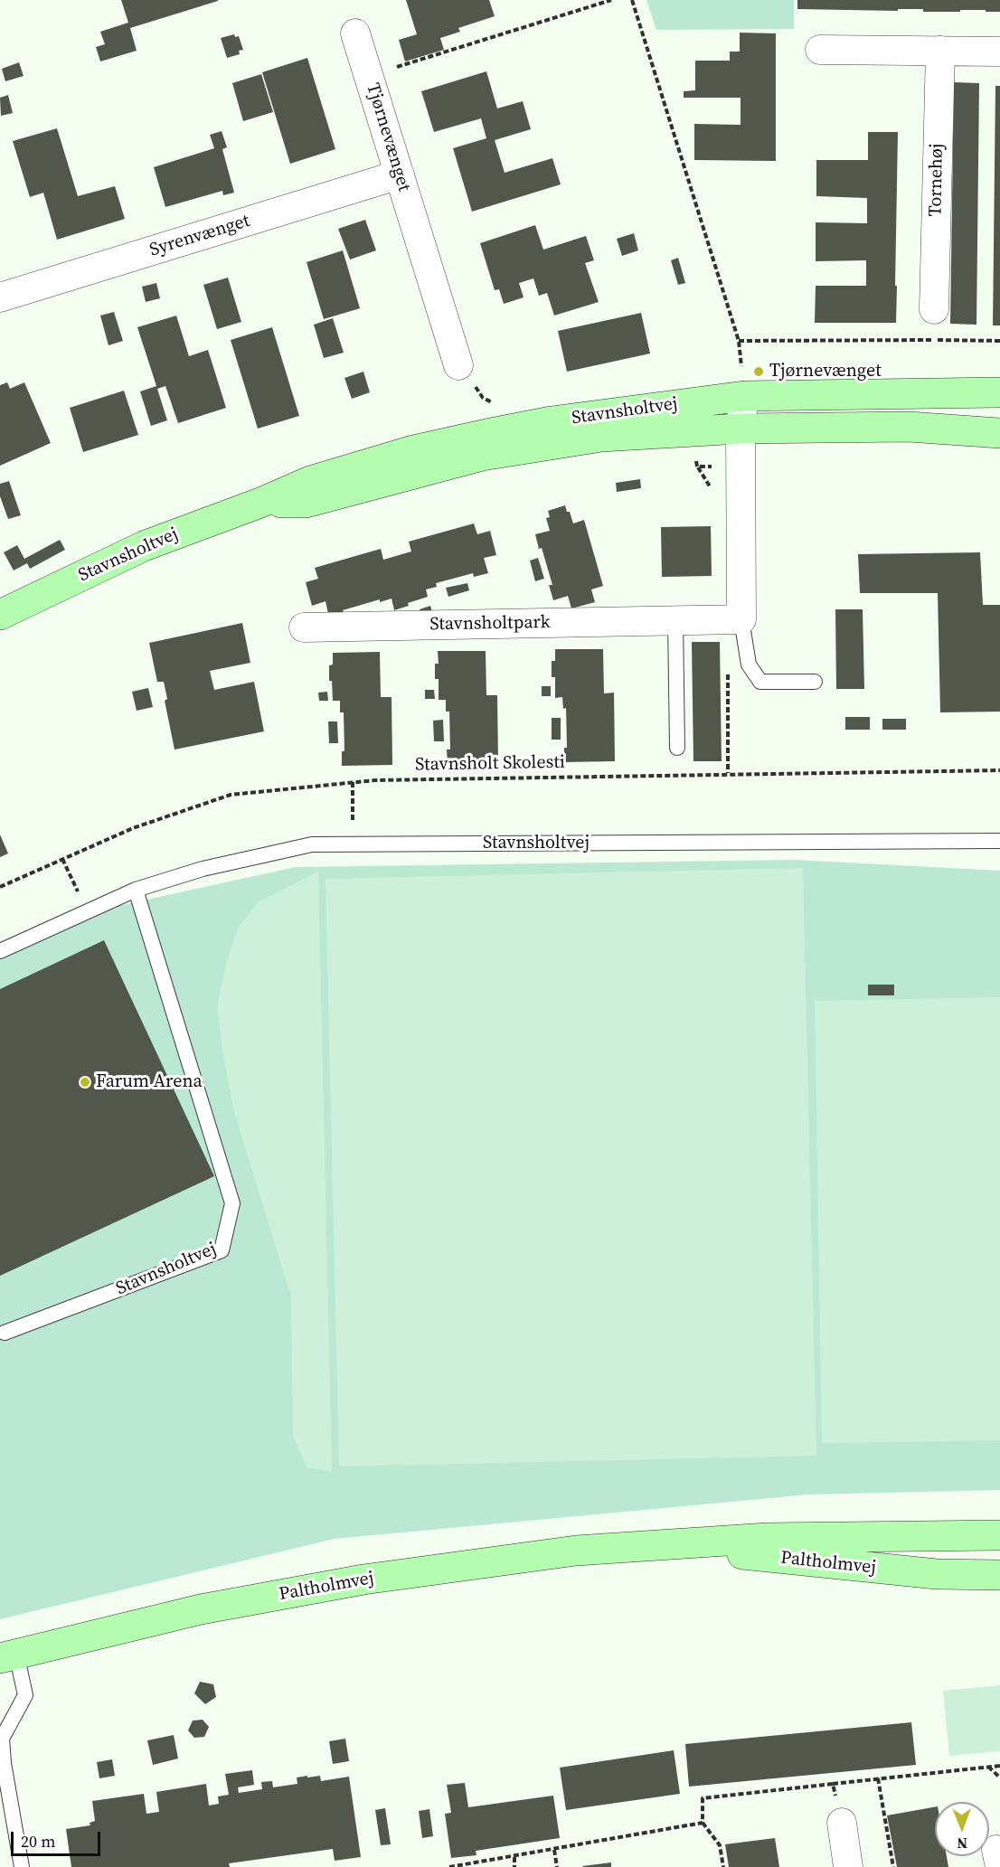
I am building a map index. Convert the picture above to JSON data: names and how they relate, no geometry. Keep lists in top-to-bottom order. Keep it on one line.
{"streets":{"street":["Tjørnevænget","Tornehøj","Syrenvænget","Stavnsholtvej","Stavnsholtpark","Paltholmvej"],"path":["Stavnsholt Skolesti"]},"crossings":[["Tjørnevænget","Syrenvænget"]],"places":["Tjørnevænget","Farum Arena"],"scale_bar":"20 m","north":"bottom"}
